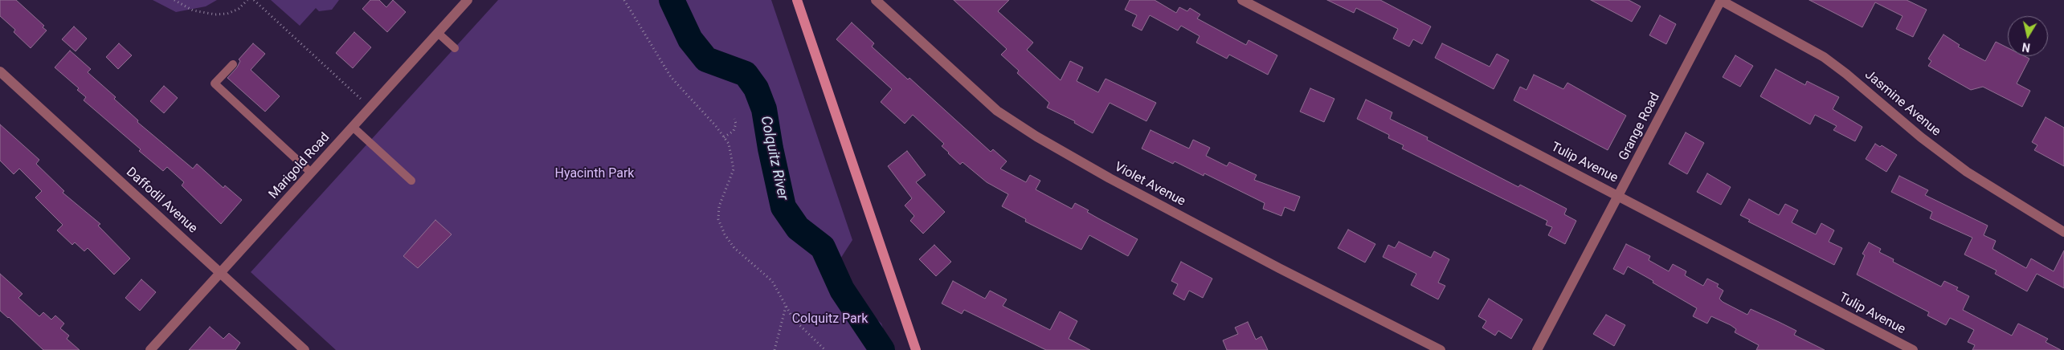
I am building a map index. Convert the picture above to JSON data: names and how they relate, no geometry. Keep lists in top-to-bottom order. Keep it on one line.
{"streets":{"street":["Jasmine Avenue","Grange Road","Tulip Avenue","Marigold Road","Violet Avenue","Daffodil Avenue"]},"crossings":[["Jasmine Avenue","Grange Road"],["Grange Road","Tulip Avenue"],["Marigold Road","Daffodil Avenue"]],"water":["Colquitz River"],"parks":["Hyacinth Park","Colquitz Park"],"north":"bottom"}
